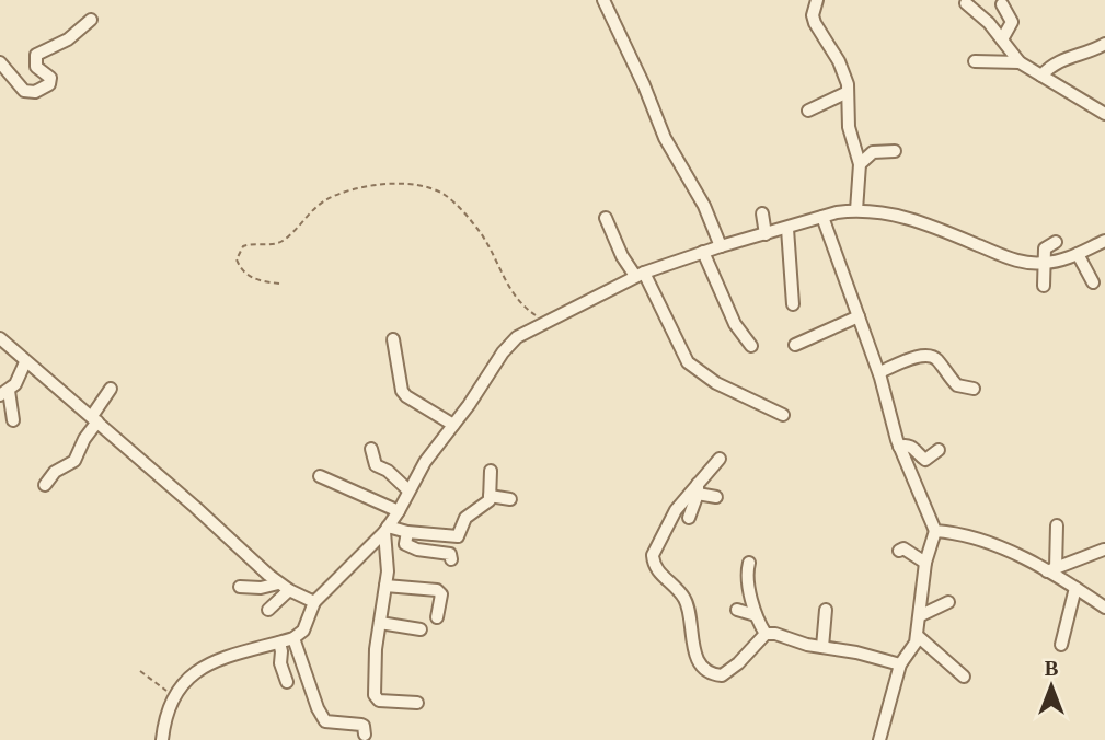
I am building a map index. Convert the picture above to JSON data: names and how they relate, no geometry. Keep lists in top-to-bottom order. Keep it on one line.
{"north":"top"}
